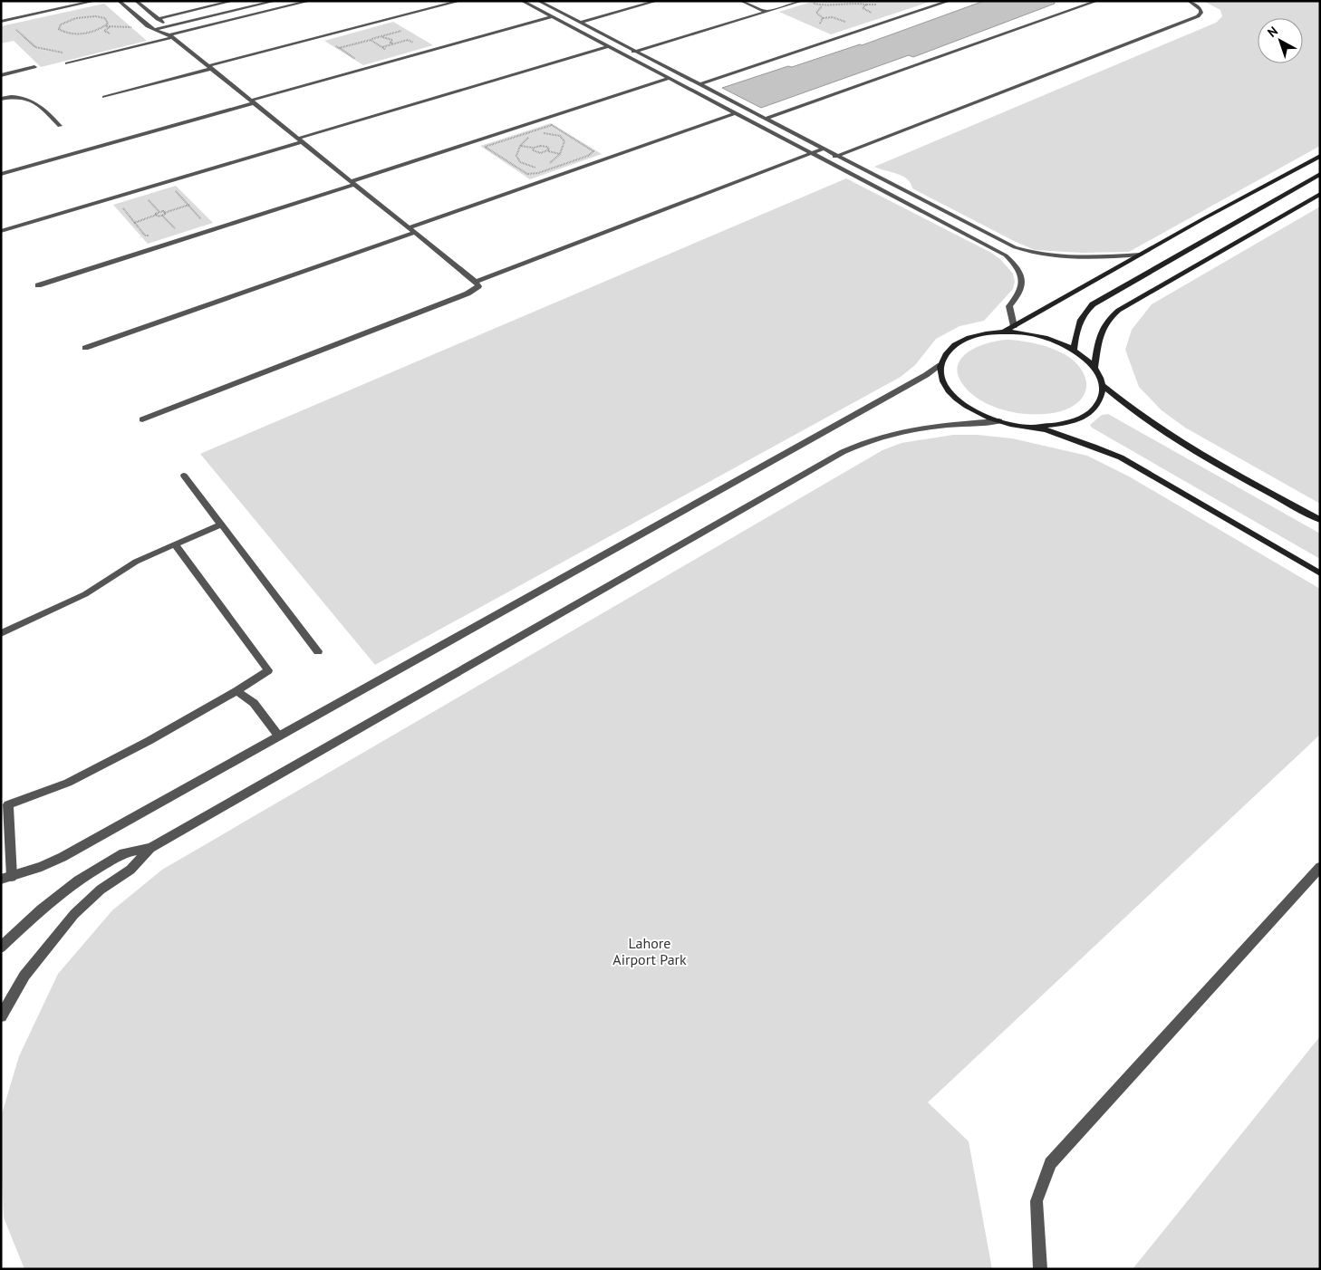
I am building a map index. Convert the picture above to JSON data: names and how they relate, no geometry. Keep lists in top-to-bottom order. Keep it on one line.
{"parks":["Lahore Airport Park"],"north":"top left"}
